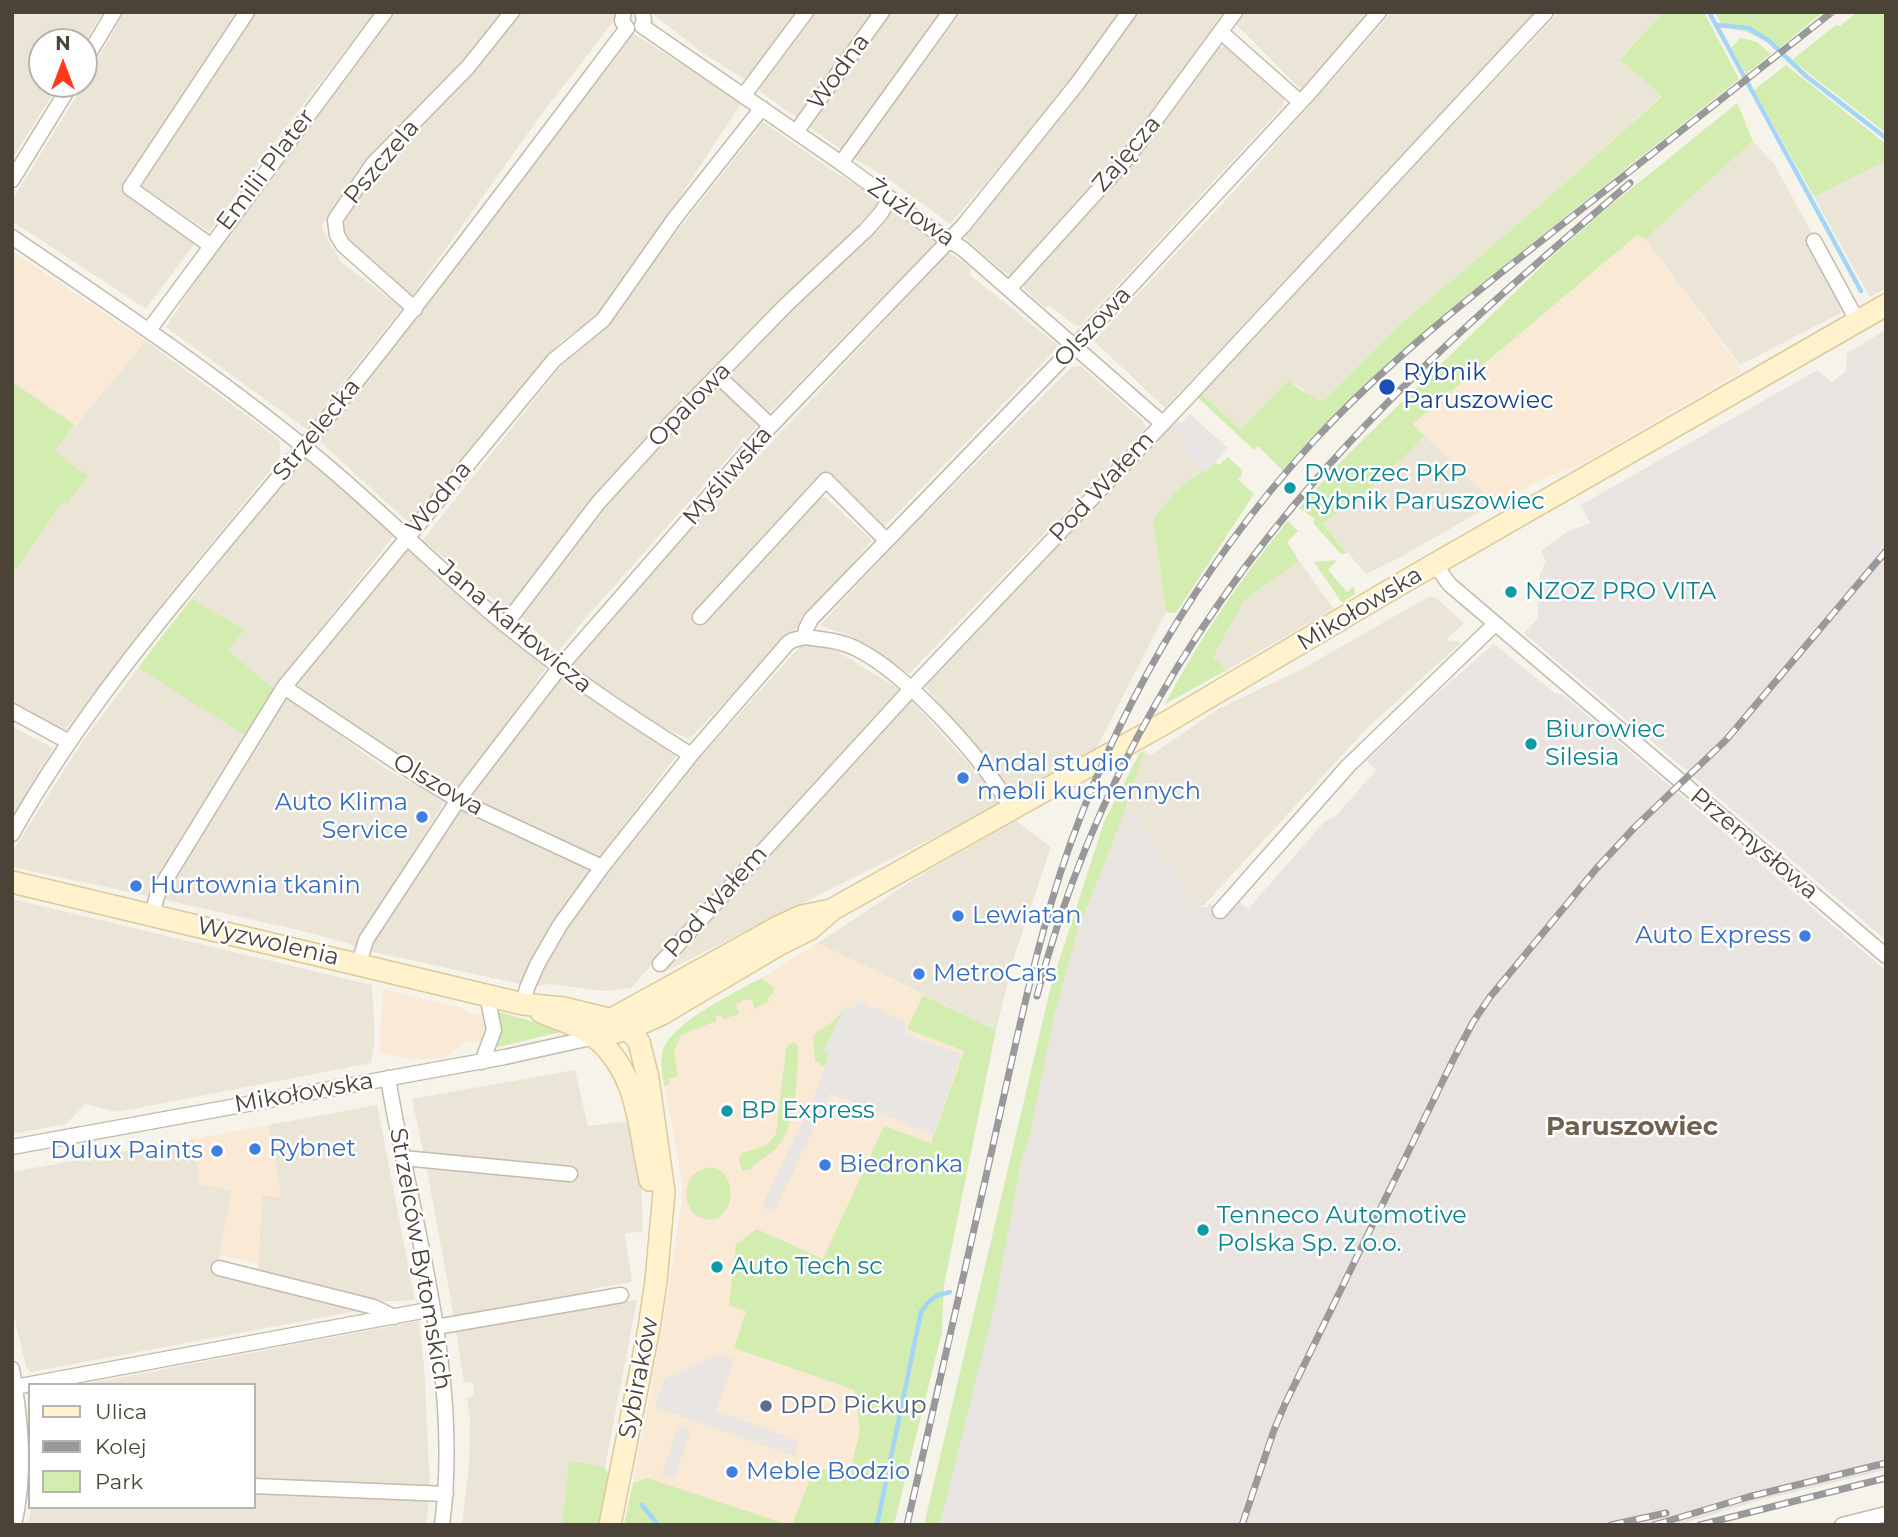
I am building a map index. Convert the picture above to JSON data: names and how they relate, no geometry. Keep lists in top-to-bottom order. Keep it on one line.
{"streets":{"main road":["Mikołowska","Wyzwolenia","Sybiraków"],"street":["Wodna","Zajęcza","Pszczela","Emilii Plater","Żużlowa","Olszowa","Opalowa","Strzelecka","Myśliwska","Pod Wałem","Jana Karłowicza","Przemysłowa","Strzelców Bytomskich"]},"crossings":[["Wodna","Żużlowa"],["Wodna","Olszowa"],["Wodna","Jana Karłowicza"],["Wodna","Wyzwolenia"],["Zajęcza","Żużlowa"],["Pszczela","Strzelecka"],["Emilii Plater","Jana Karłowicza"],["Żużlowa","Olszowa"],["Żużlowa","Opalowa"],["Żużlowa","Strzelecka"],["Żużlowa","Myśliwska"],["Żużlowa","Pod Wałem"],["Olszowa","Myśliwska"],["Olszowa","Jana Karłowicza"],["Olszowa","Wyzwolenia"],["Opalowa","Jana Karłowicza"],["Strzelecka","Jana Karłowicza"],["Myśliwska","Jana Karłowicza"],["Myśliwska","Wyzwolenia"],["Mikołowska","Przemysłowa"],["Mikołowska","Wyzwolenia"],["Mikołowska","Strzelców Bytomskich"],["Mikołowska","Sybiraków"],["Wyzwolenia","Sybiraków"]],"districts":["Paruszowiec"],"places":["Rybnik Paruszowiec","Dworzec PKP Rybnik Paruszowiec","NZOZ PRO VITA","Biurowiec Silesia","Andal studio mebli kuchennych","Auto Klima Service","Hurtownia tkanin","Lewiatan","Auto Express","MetroCars","BP Express","Rybnet","Dulux Paints","Biedronka","Tenneco Automotive Polska Sp. z o.o.","Auto Tech sc","DPD Pickup","Meble Bodzio"],"legend":["Ulica","Kolej","Park"],"north":"top"}
